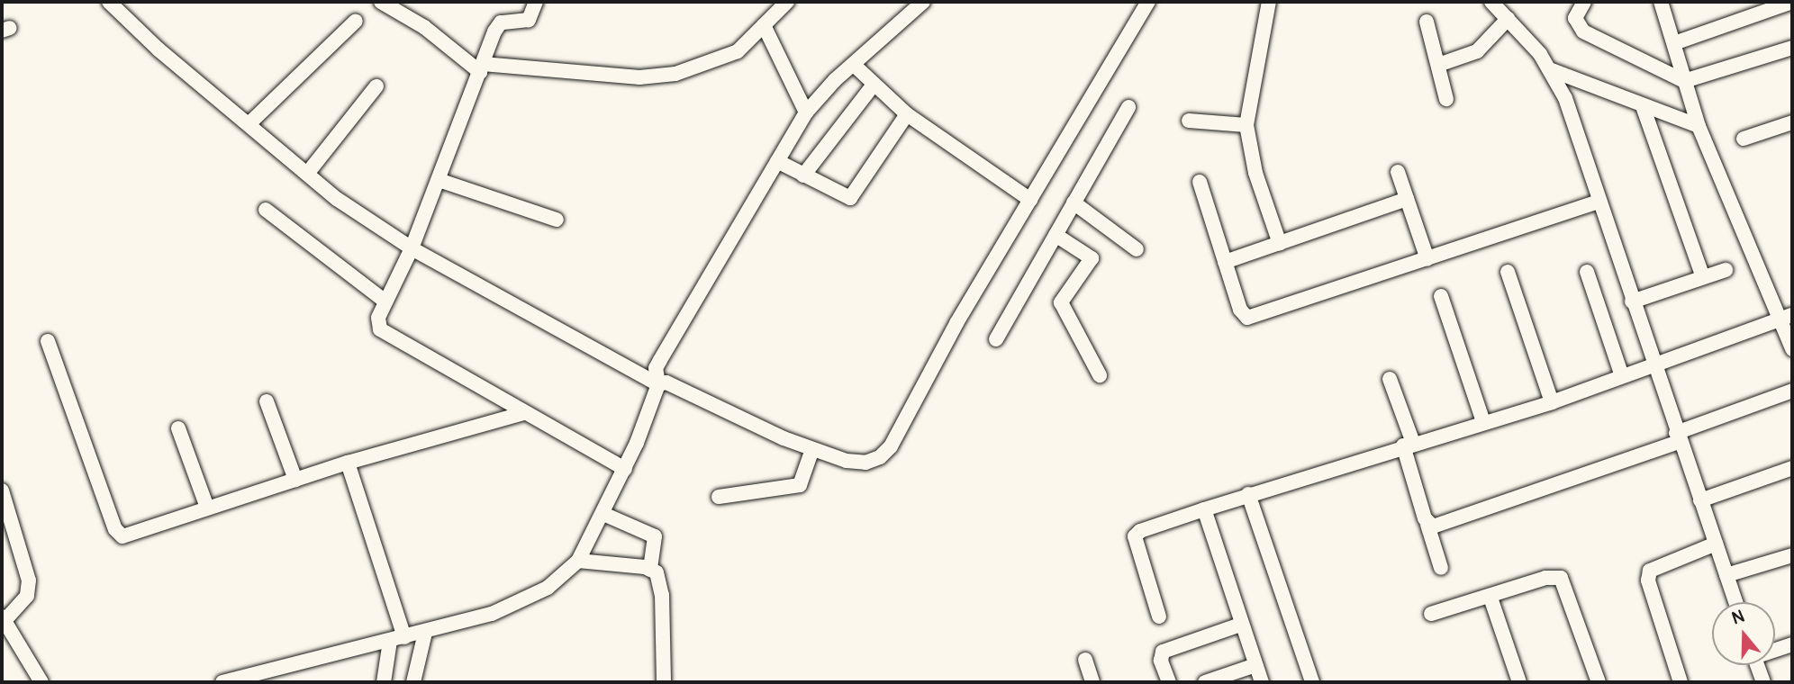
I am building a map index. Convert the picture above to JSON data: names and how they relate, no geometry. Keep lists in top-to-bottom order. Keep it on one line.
{"north":"top"}
